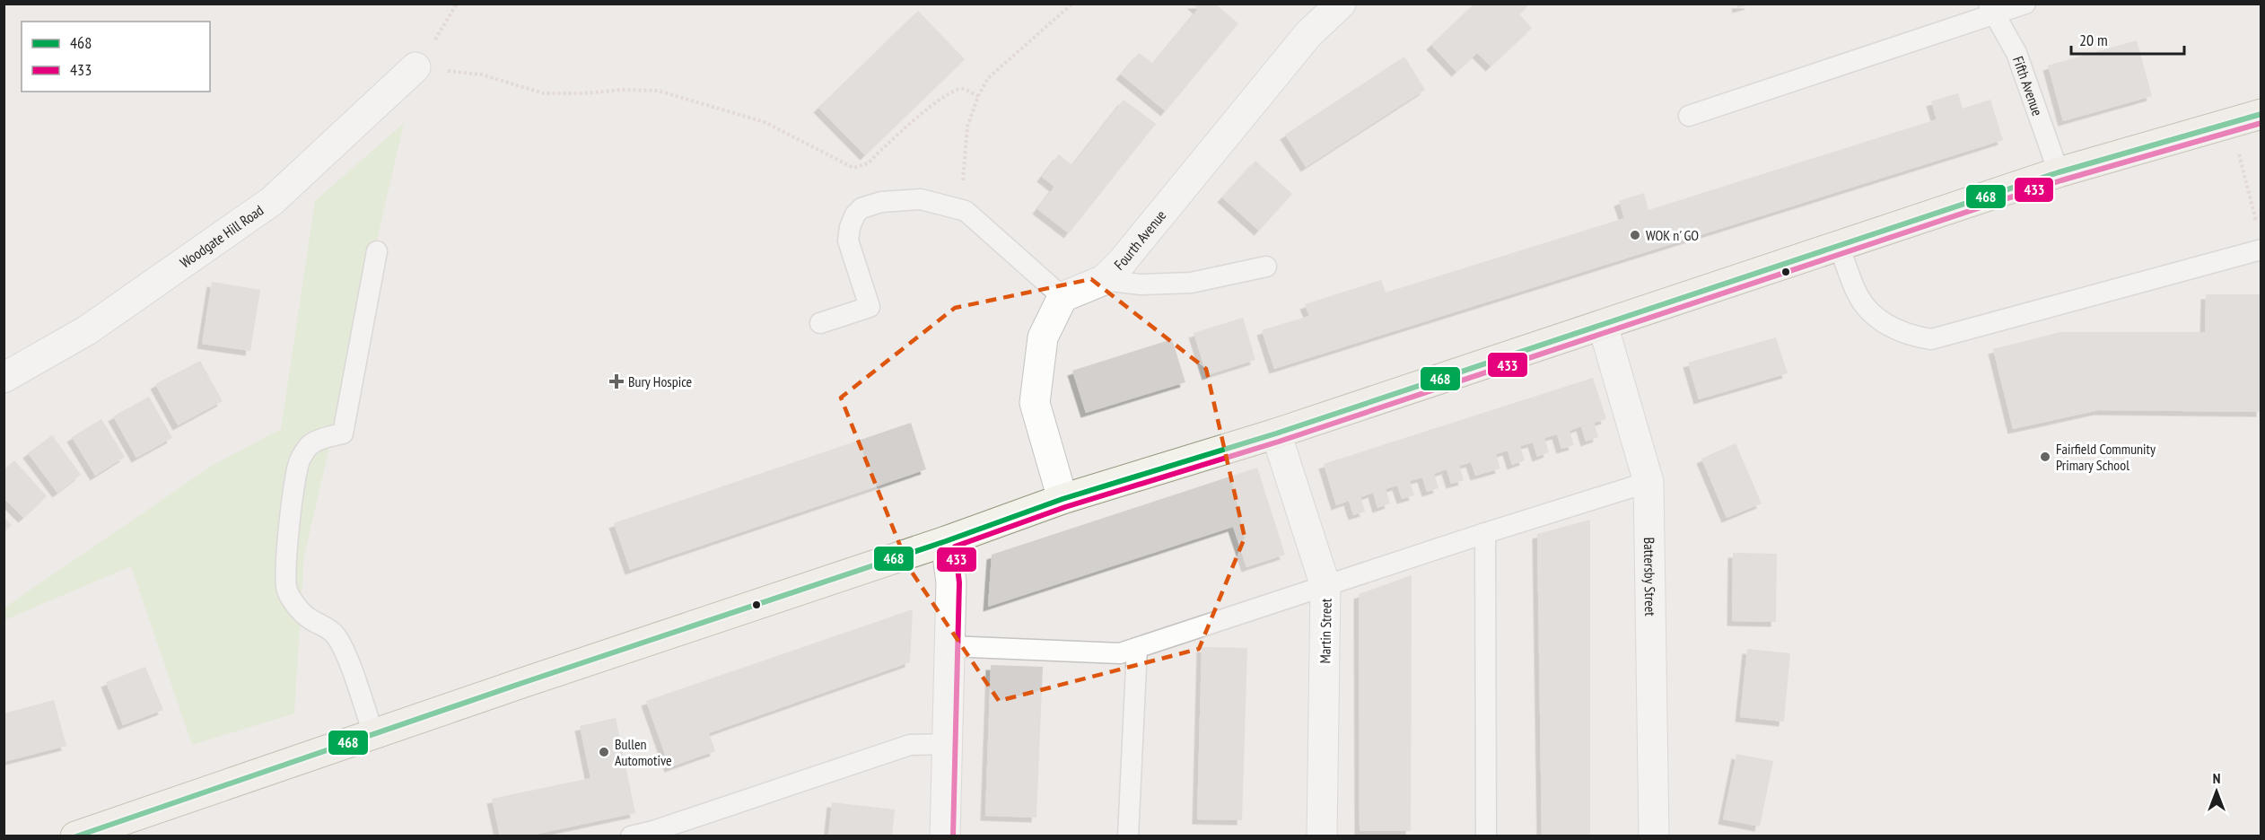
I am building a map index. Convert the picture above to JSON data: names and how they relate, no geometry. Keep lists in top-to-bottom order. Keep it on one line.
{"streets":{"street":["Woodgate Hill Road","Fourth Avenue","Battersby Street","Martin Street"],"lane":["Fifth Avenue"]},"places":{"other":["WOK n' GO","Fairfield Community Primary School","Bullen Automotive"],"health":["Bury Hospice"]},"lines":["transit line 468","transit line 433"],"legend":["468","433"],"scale_bar":"20 m","north":"top"}
